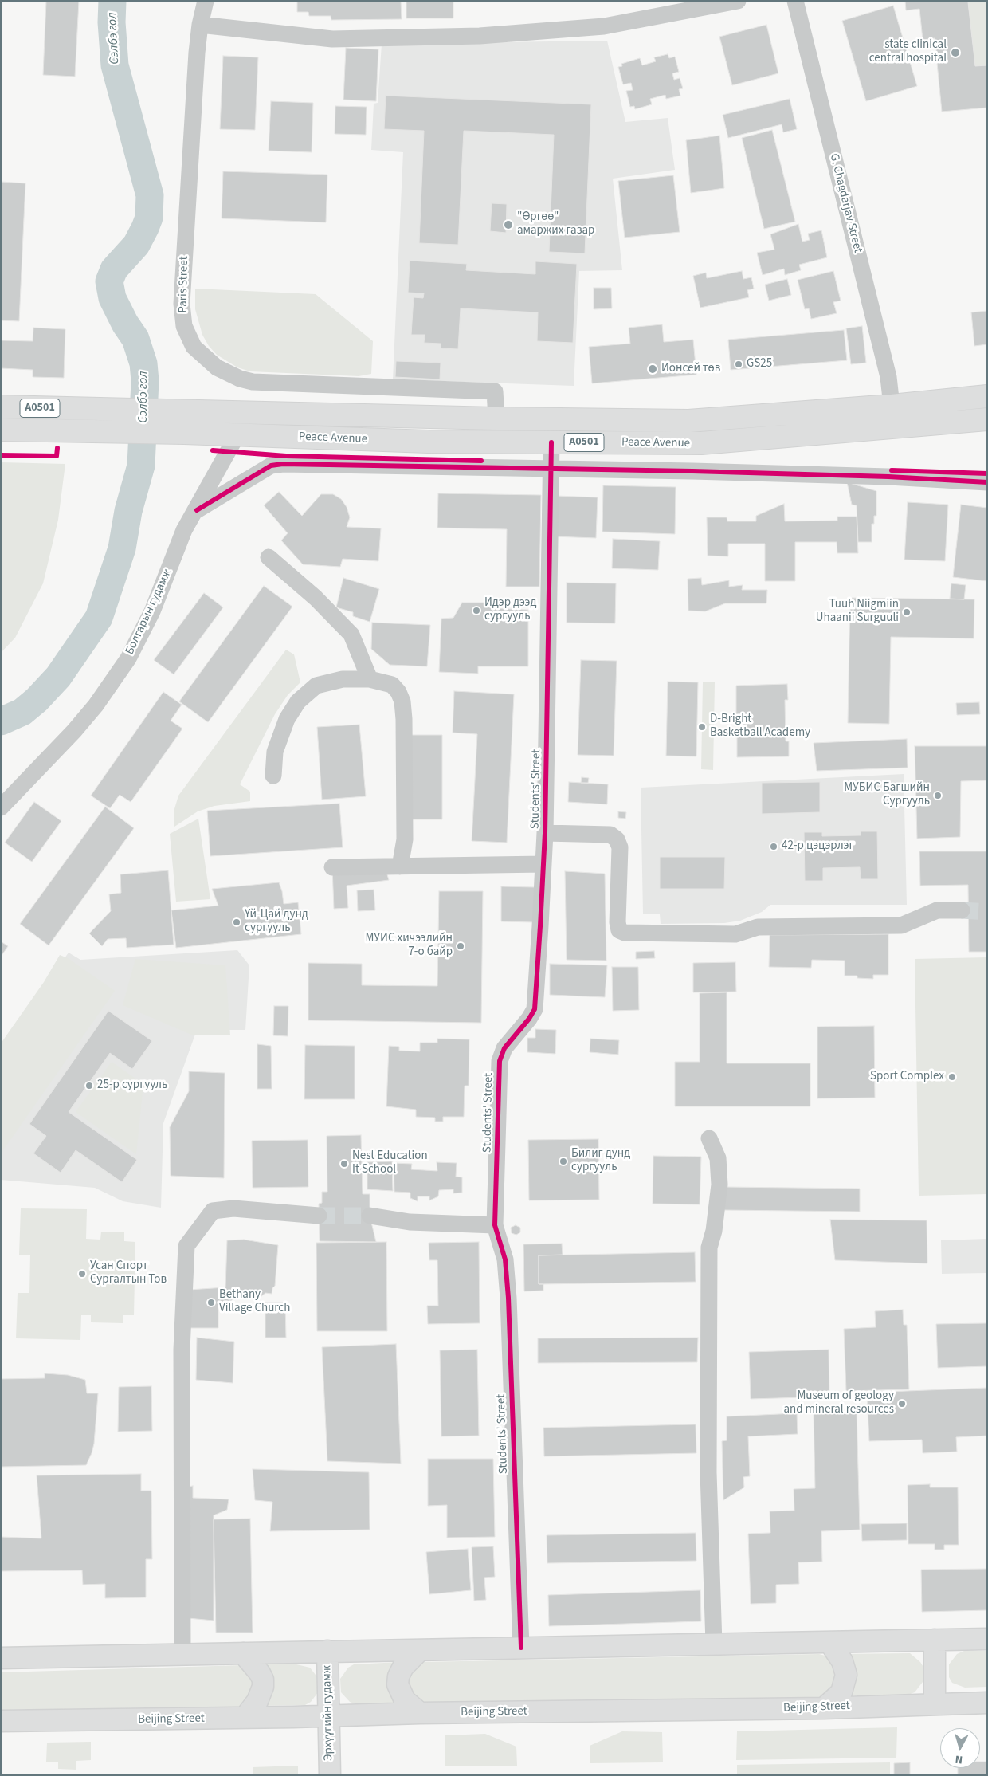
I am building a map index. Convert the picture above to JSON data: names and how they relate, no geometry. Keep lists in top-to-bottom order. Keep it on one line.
{"streets":{"highway":["A0501","Peace Avenue"],"main road":["Beijing Street","Эрхүүгийн гудамж"],"street":["G. Chagdarjav Street","Paris Street","Болгарын гудамж","Students' Street"]},"crossings":[["G. Chagdarjav Street","Peace Avenue"],["Paris Street","Peace Avenue"],["Peace Avenue","Болгарын гудамж"],["Peace Avenue","Students' Street"],["Beijing Street","Эрхүүгийн гудамж"]],"water":["Сэлбэ гол"],"places":["state clinical central hospital","\"Өргөө\" амаржих газар","GS25","Ионсей төв","Идэр дээд сургууль","Tuuh Niigmiin Uhaanii Surguuli","D-Bright Basketball Academy","МУБИС Багшийн Сургууль","42-р цэцэрлэг","Үй-Цай дунд сургууль","МУИС хичээлийн 7-о байр","Sport Complex","25-р сургууль","Билиг дунд сургууль","Nest Education It School","Усан Спорт Сургалтын Төв","Bethany Village Church","Museum of geology and mineral resources"],"north":"bottom"}
